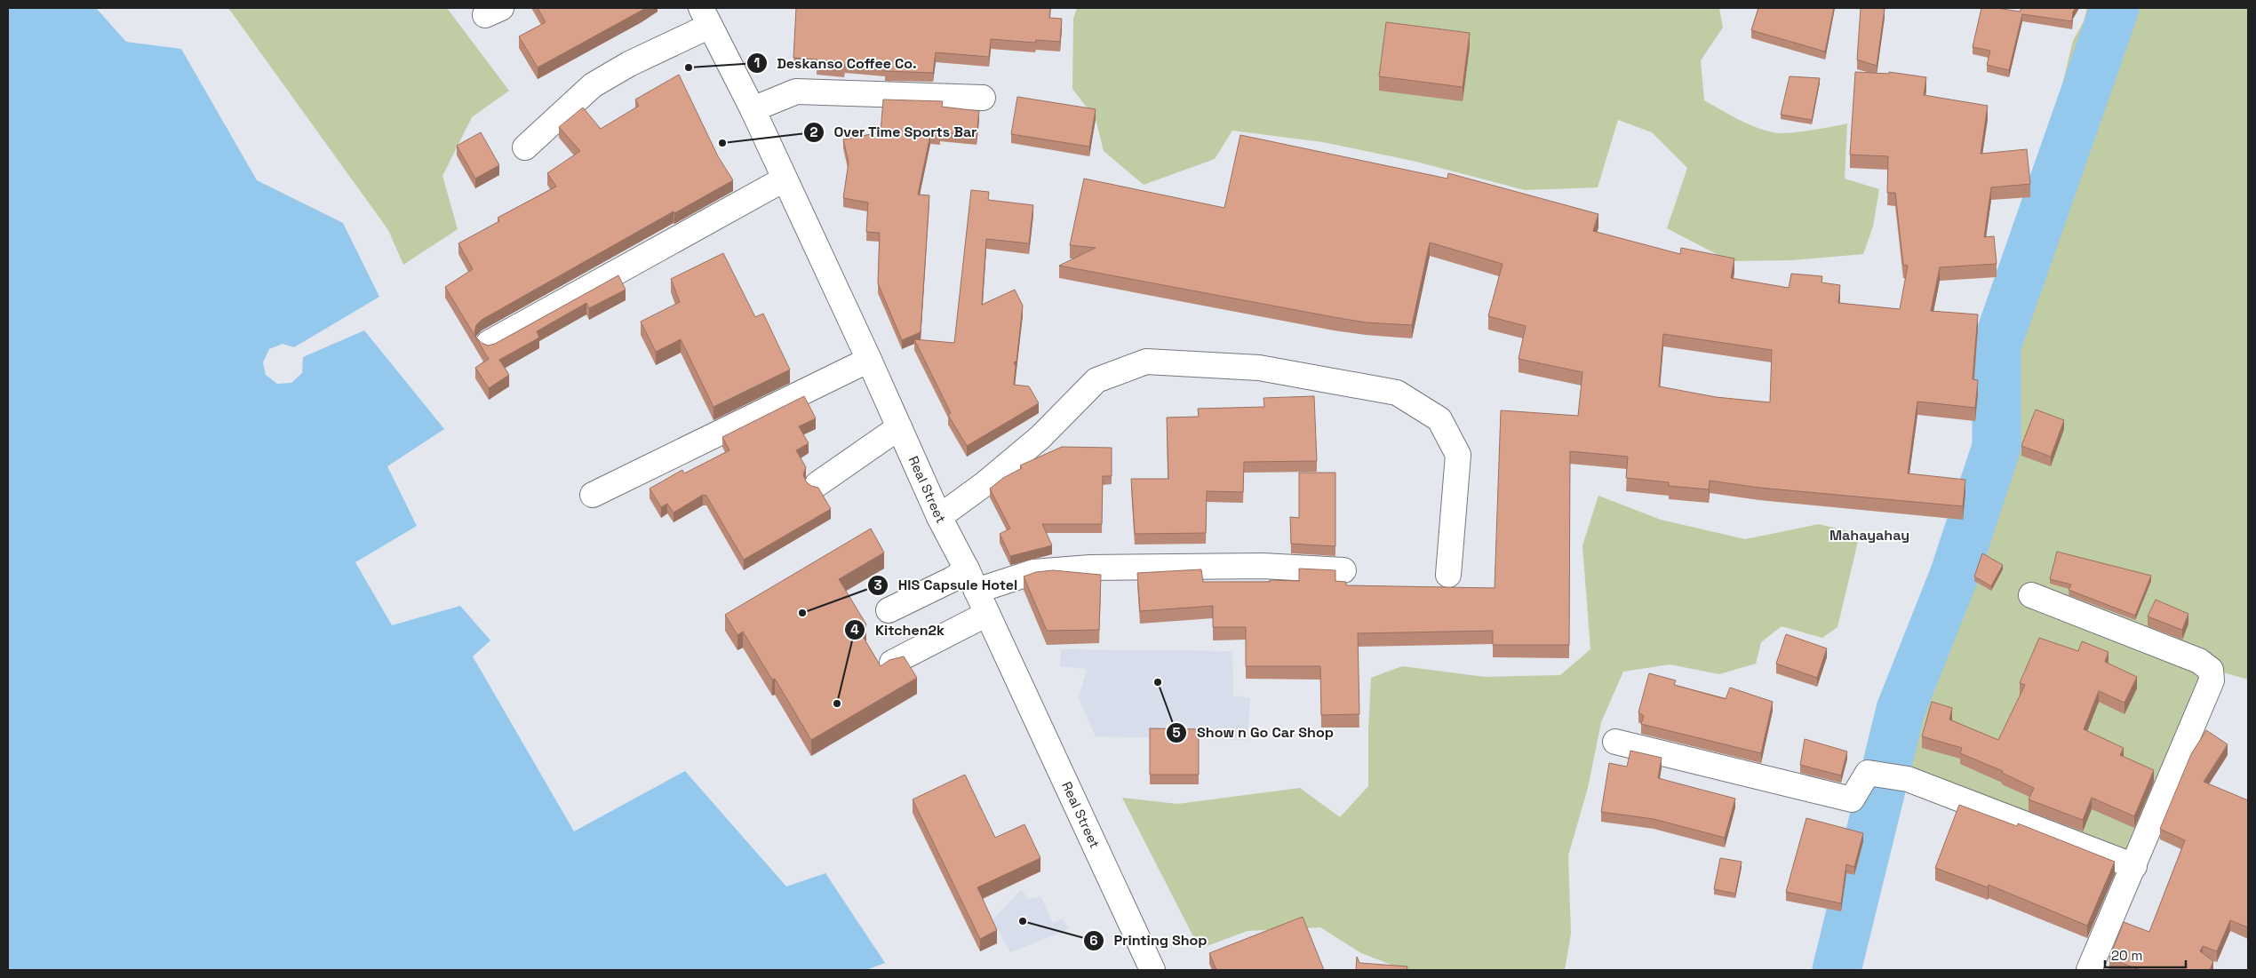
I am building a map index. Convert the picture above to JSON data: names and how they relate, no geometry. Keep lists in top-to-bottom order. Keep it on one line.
{"streets":{"street":["Real Street"]},"districts":["Mahayahay"],"places":["Deskanso Coffee Co.","Over Time Sports Bar","HIS Capsule Hotel","Show n Go Car Shop","Kitchen2k","Printing Shop"],"scale_bar":"20 m"}
